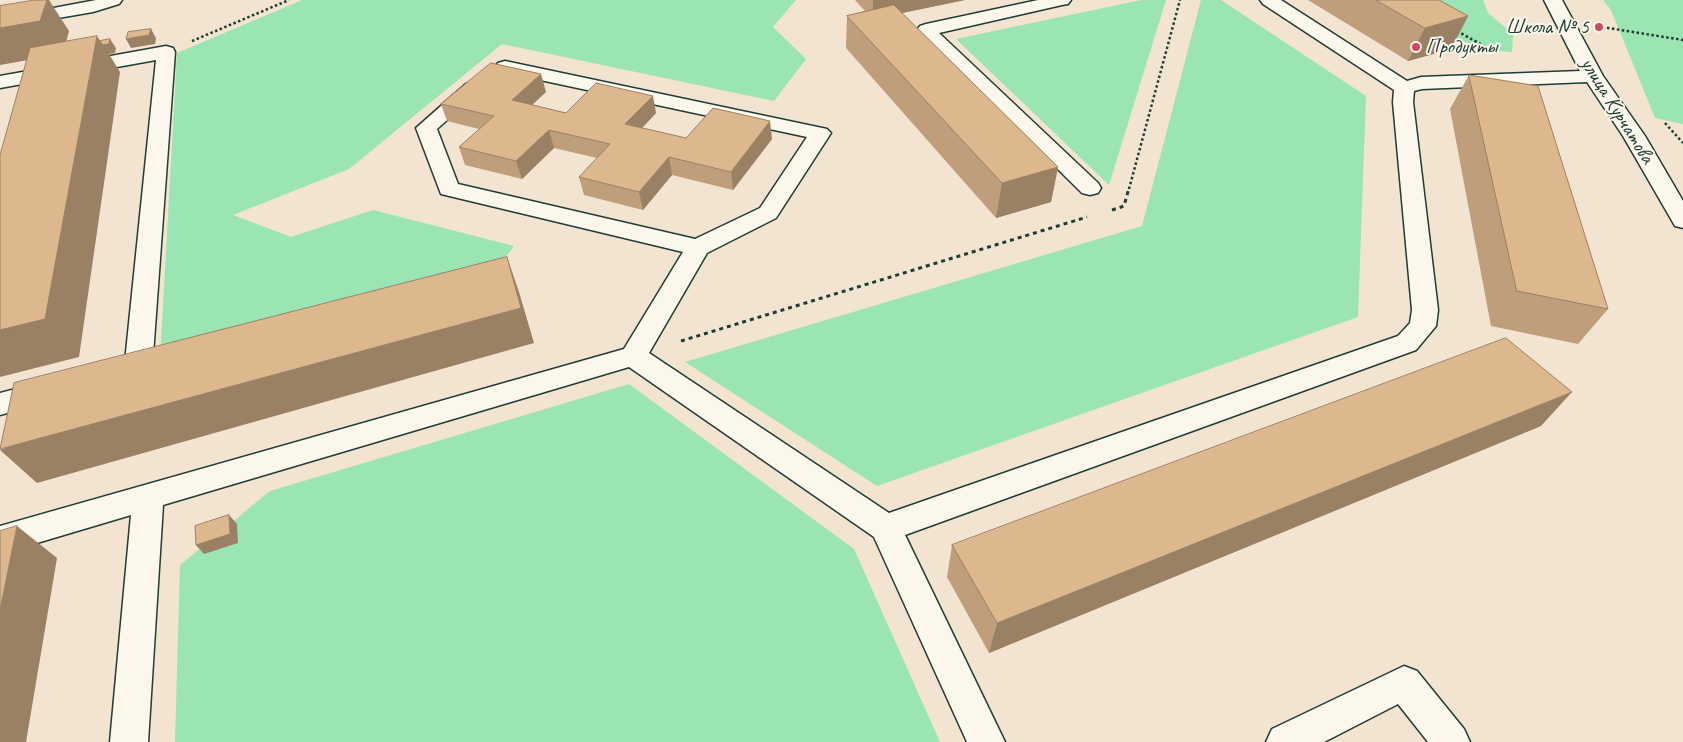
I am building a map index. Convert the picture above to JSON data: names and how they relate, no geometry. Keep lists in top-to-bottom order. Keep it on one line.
{"streets":{"street":["улица Курчатова"]},"places":["Школа № 5","Продукты"]}
